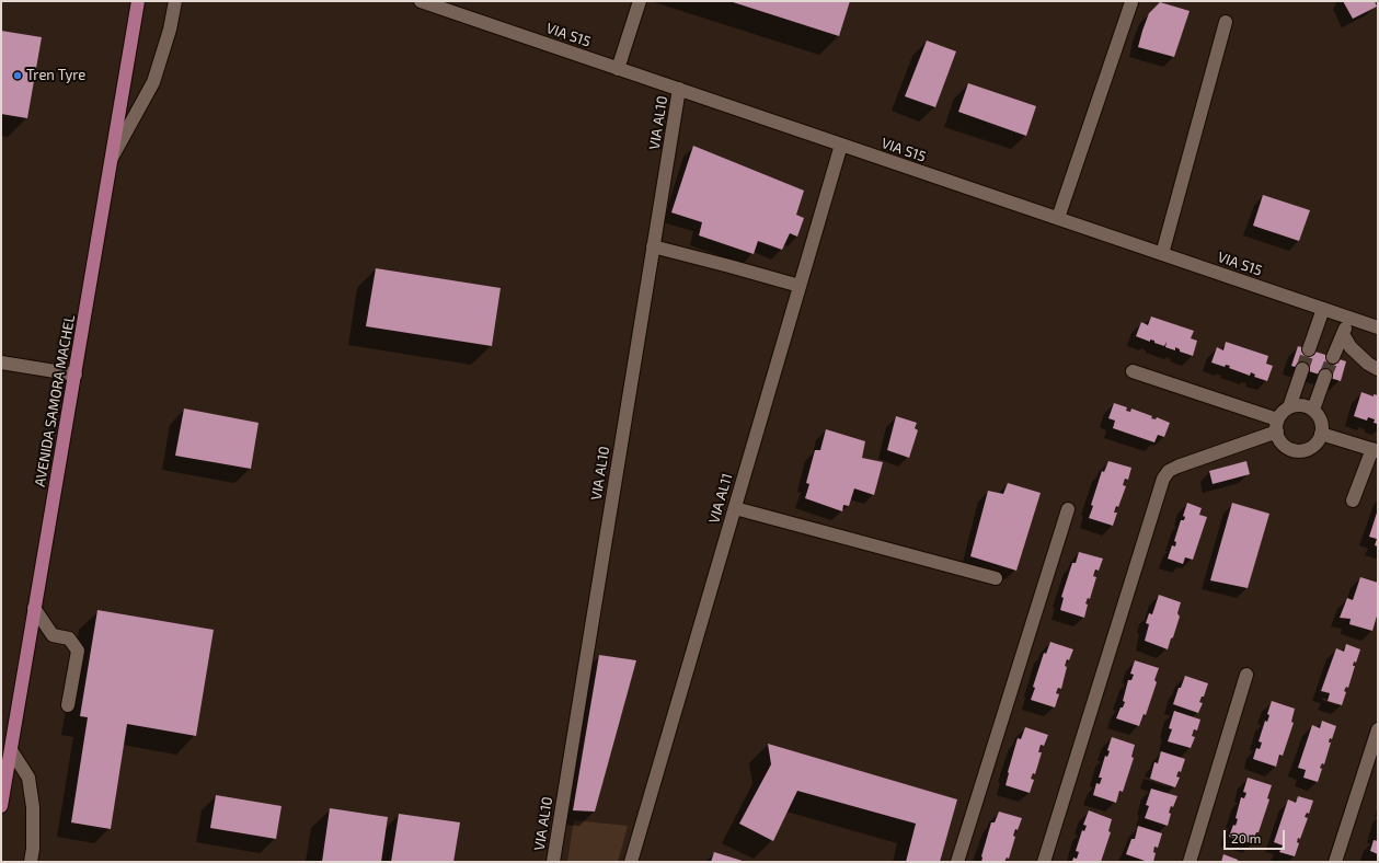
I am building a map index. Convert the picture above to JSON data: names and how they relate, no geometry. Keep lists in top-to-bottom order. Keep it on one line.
{"streets":{"main road":["AVENIDA SAMORA MACHEL"],"street":["VIA S15","VIA AL10","VIA AL11"]},"crossings":[["VIA S15","VIA AL10"],["VIA S15","VIA AL11"]],"places":["Tren Tyre"],"scale_bar":"20 m"}
